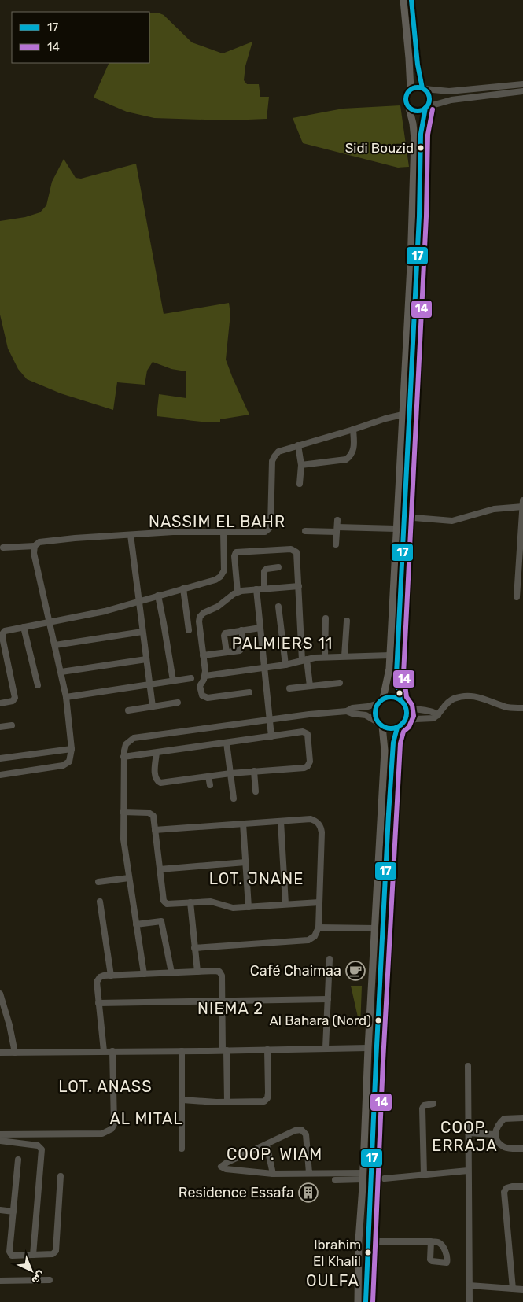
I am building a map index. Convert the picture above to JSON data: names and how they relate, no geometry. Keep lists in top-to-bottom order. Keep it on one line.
{"districts":["NASSIM EL BAHR","PALMIERS 11","LOT. JNANE","NIEMA 2","LOT. ANASS","AL MITAL","COOP. ERRAJA","COOP. WIAM","OULFA"],"places":{"other":["Sidi Bouzid","Al Bahara (Nord)","Ibrahim El Khalil"],"cafe":["Café Chaimaa"],"building":["Residence Essafa"]},"lines":["transit line 17","transit line 14"],"legend":["17","14"],"north":"bottom right"}
